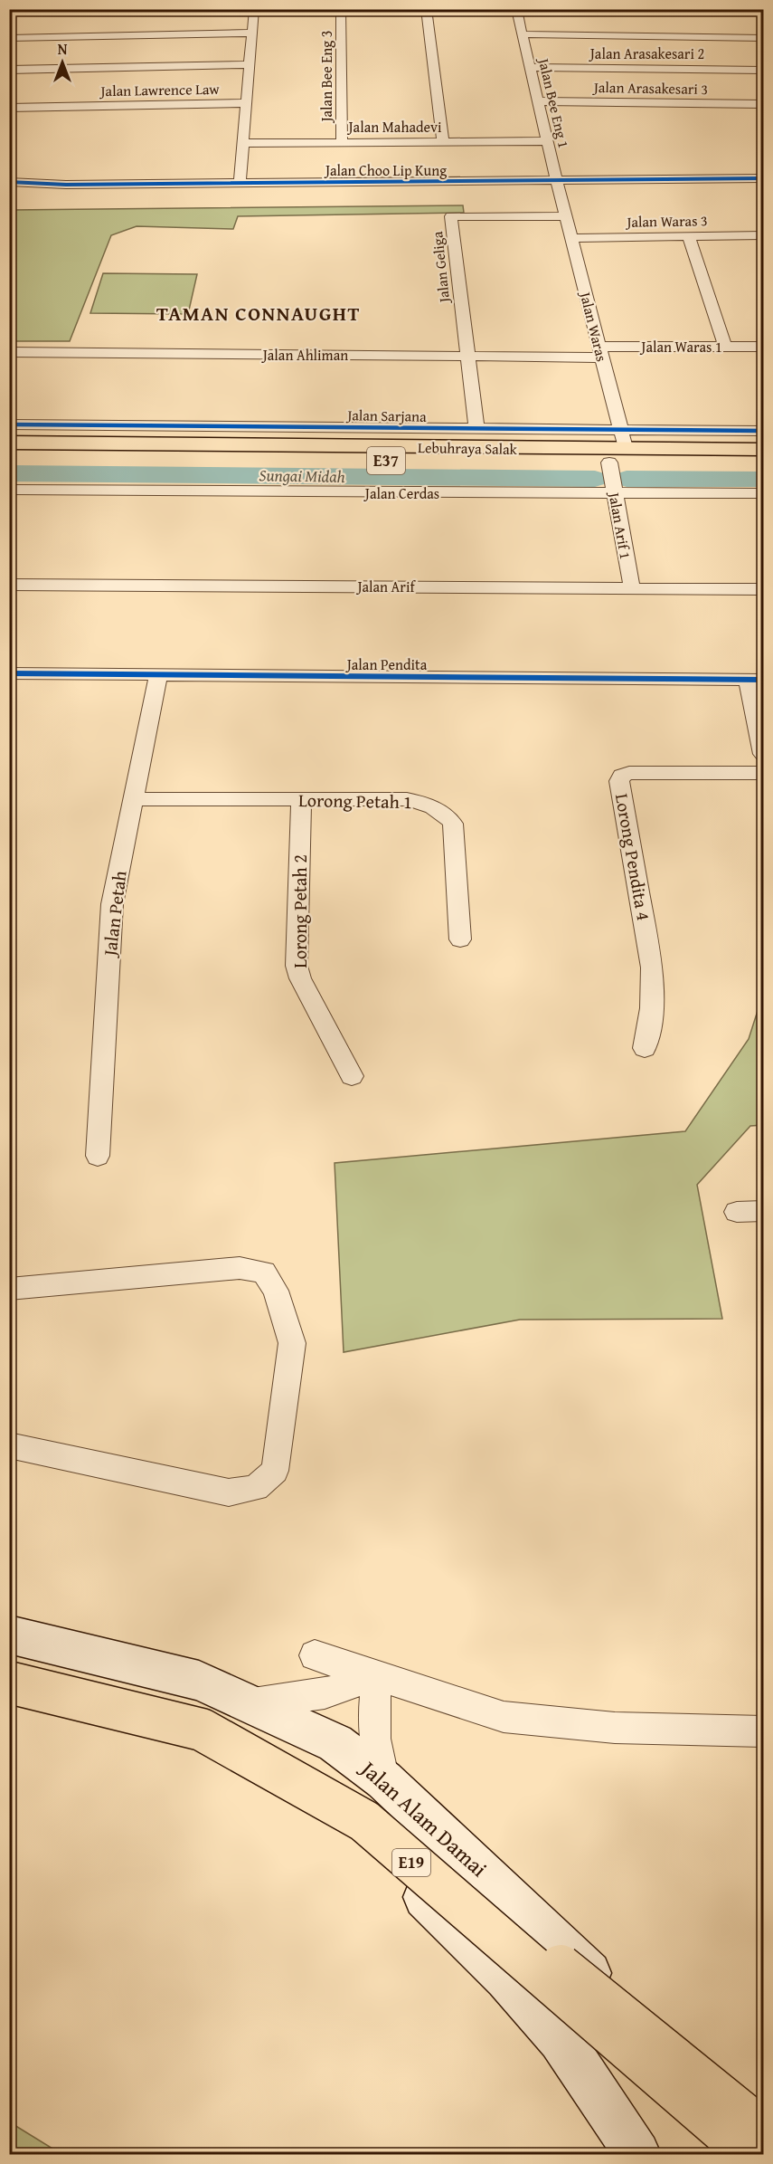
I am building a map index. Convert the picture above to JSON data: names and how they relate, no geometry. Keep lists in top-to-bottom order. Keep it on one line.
{"streets":{"highway":["Lebuhraya Salak","E37","E19"],"main road":["Jalan Alam Damai"],"street":["Jalan Arasakesari 2","Jalan Bee Eng 3","Jalan Arasakesari 3","Jalan Lawrence Law","Jalan Bee Eng 1","Jalan Mahadevi","Jalan Choo Lip Kung","Jalan Waras 3","Jalan Geliga","Jalan Waras","Jalan Waras 1","Jalan Ahliman","Jalan Sarjana","Jalan Cerdas","Jalan Arif 1","Jalan Arif","Jalan Pendita","Lorong Petah 1","Lorong Pendita 4","Lorong Petah 2","Jalan Petah"]},"crossings":[["Jalan Arasakesari 2","Jalan Bee Eng 1"],["Jalan Bee Eng 3","Jalan Mahadevi"],["Jalan Arasakesari 3","Jalan Bee Eng 1"],["Jalan Bee Eng 1","Jalan Mahadevi"],["Jalan Bee Eng 1","Jalan Choo Lip Kung"],["Jalan Bee Eng 1","Jalan Geliga"],["Jalan Bee Eng 1","Jalan Waras"],["Jalan Waras 3","Jalan Waras"],["Jalan Geliga","Jalan Waras"],["Jalan Geliga","Jalan Ahliman"],["Jalan Geliga","Jalan Sarjana"],["Jalan Waras","Jalan Waras 1"],["Jalan Waras","Jalan Ahliman"],["Jalan Waras","Jalan Sarjana"],["Jalan Waras","Lebuhraya Salak"],["Jalan Waras 1","Jalan Ahliman"],["Lebuhraya Salak","Jalan Arif 1"],["Jalan Cerdas","Jalan Arif 1"],["Jalan Arif 1","Jalan Arif"],["Jalan Pendita","Jalan Petah"],["Lorong Petah 1","Lorong Petah 2"],["Lorong Petah 1","Jalan Petah"],["Jalan Alam Damai","E19"]],"districts":["TAMAN CONNAUGHT"],"water":["Sungai Midah"],"north":"top"}
